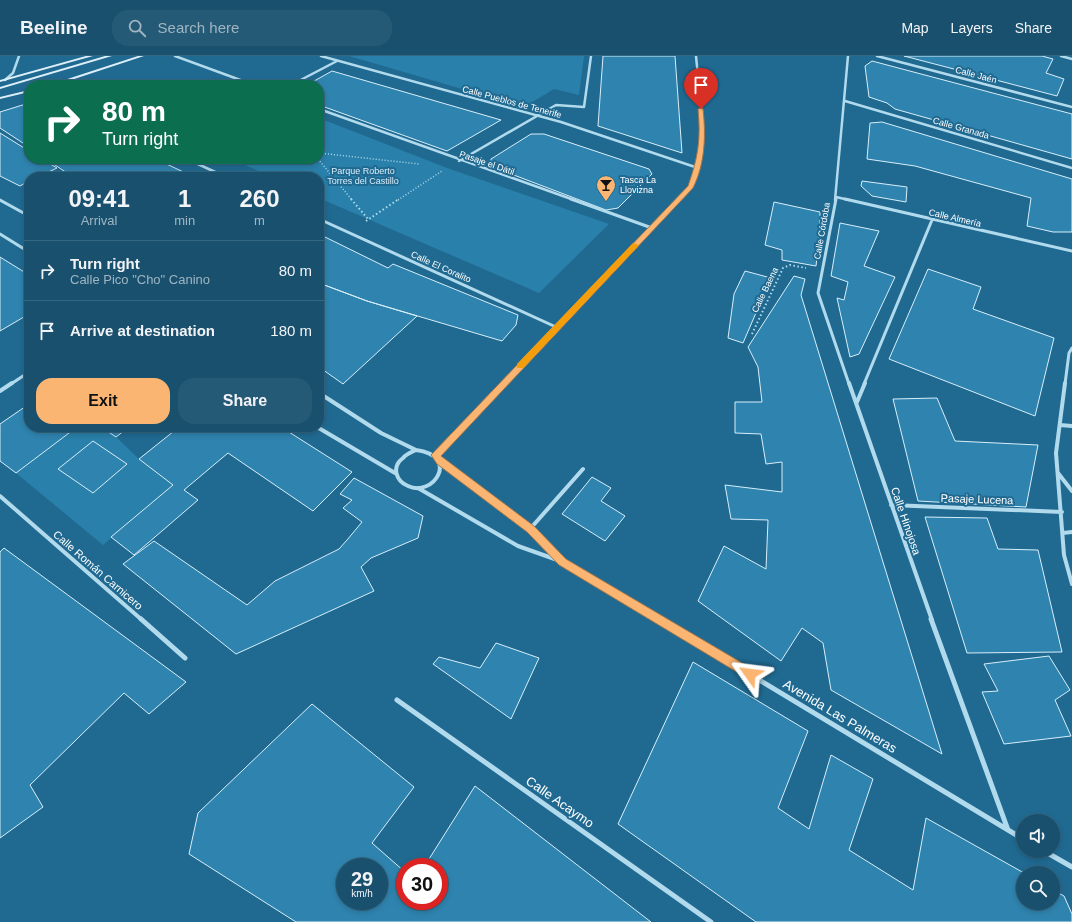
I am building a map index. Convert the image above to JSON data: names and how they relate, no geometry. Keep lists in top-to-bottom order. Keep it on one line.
{"streets":{"street":["Calle Jaén","Calle Pueblos de Tenerife","Calle Granada","Pasaje el Dátil","Calle Almería","Calle Córdoba","Calle El Coralito","Pasaje Lucena","Calle Hinojosa","Calle Román Carnicero","Avenida Las Palmeras","Calle Acaymo"],"path":["Calle Baena"]},"crossings":[["Calle Granada","Calle Córdoba"],["Calle Almería","Calle Córdoba"],["Calle Córdoba","Calle Baena"],["Calle Córdoba","Calle Hinojosa"],["Pasaje Lucena","Calle Hinojosa"],["Calle Hinojosa","Avenida Las Palmeras"]],"parks":["Parque Roberto Torres del Castillo"],"places":{"bar":["Tasca La Llovizna"]},"page":{"header":"Beeline","search":"Search here","nav":["Map","Layers","Share"],"turn":["80 m","Turn right"],"eta":["09:41","Arrival","1","min","260","m"],"list":[{"name":"Turn right","note":"Calle Pico \"Cho\" Canino","value":"80 m"},{"name":"Arrive at destination","value":"180 m"}],"buttons":["Exit","Share"],"speed":"29 km/h","limit":"30"}}
